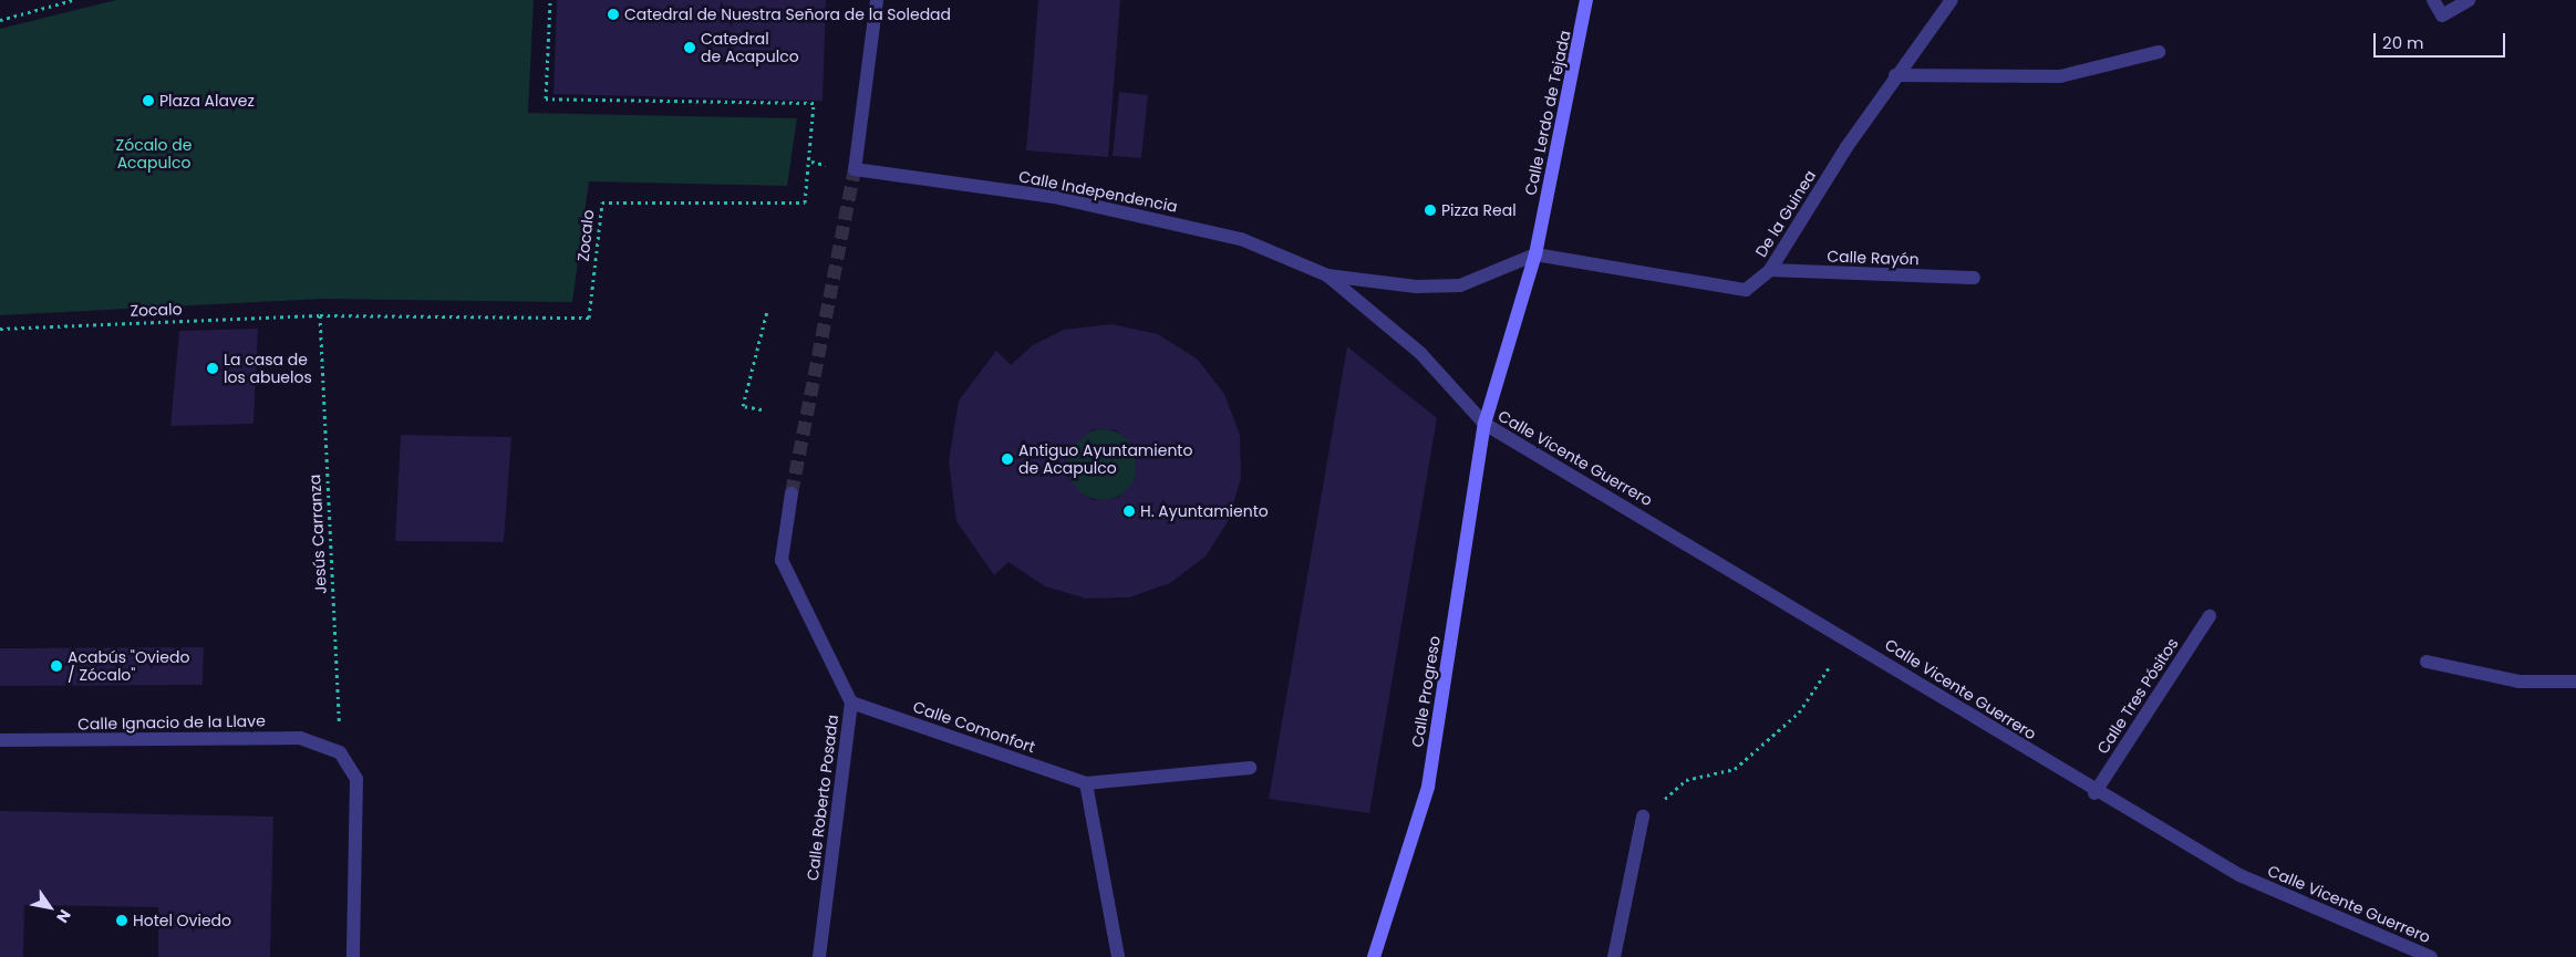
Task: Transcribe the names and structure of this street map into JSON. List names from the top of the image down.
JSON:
{
  "streets": {
    "street": [
      "Calle Lerdo de Tejada",
      "Calle Independencia",
      "De la Guinea",
      "Calle Rayón",
      "Calle Vicente Guerrero",
      "Calle Progreso",
      "Calle Tres Pósitos",
      "Calle Ignacio de la Llave",
      "Calle Comonfort",
      "Calle Roberto Posada"
    ],
    "path": ["Zocalo", "Jesús Carranza"]
  },
  "crossings": [
    ["Calle Lerdo de Tejada", "Calle Independencia"],
    ["Calle Lerdo de Tejada", "De la Guinea"],
    ["Calle Lerdo de Tejada", "Calle Vicente Guerrero"],
    ["Calle Lerdo de Tejada", "Calle Progreso"],
    ["Calle Independencia", "De la Guinea"],
    ["Calle Independencia", "Calle Vicente Guerrero"],
    ["Calle Independencia", "Calle Progreso"],
    ["De la Guinea", "Calle Rayón"],
    ["Zocalo", "Jesús Carranza"],
    ["Calle Vicente Guerrero", "Calle Progreso"],
    ["Calle Vicente Guerrero", "Calle Tres Pósitos"],
    ["Jesús Carranza", "Calle Ignacio de la Llave"],
    ["Calle Comonfort", "Calle Roberto Posada"]
  ],
  "parks": ["Zócalo de Acapulco"],
  "places": [
    "Catedral de Nuestra Señora de la Soledad",
    "Catedral de Acapulco",
    "Plaza Alavez",
    "Pizza Real",
    "La casa de los abuelos",
    "Antiguo Ayuntamiento de Acapulco",
    "H. Ayuntamiento",
    "Acabús \"Oviedo / Zócalo\"",
    "Hotel Oviedo"
  ],
  "scale_bar": "20 m",
  "north": "bottom right"
}
